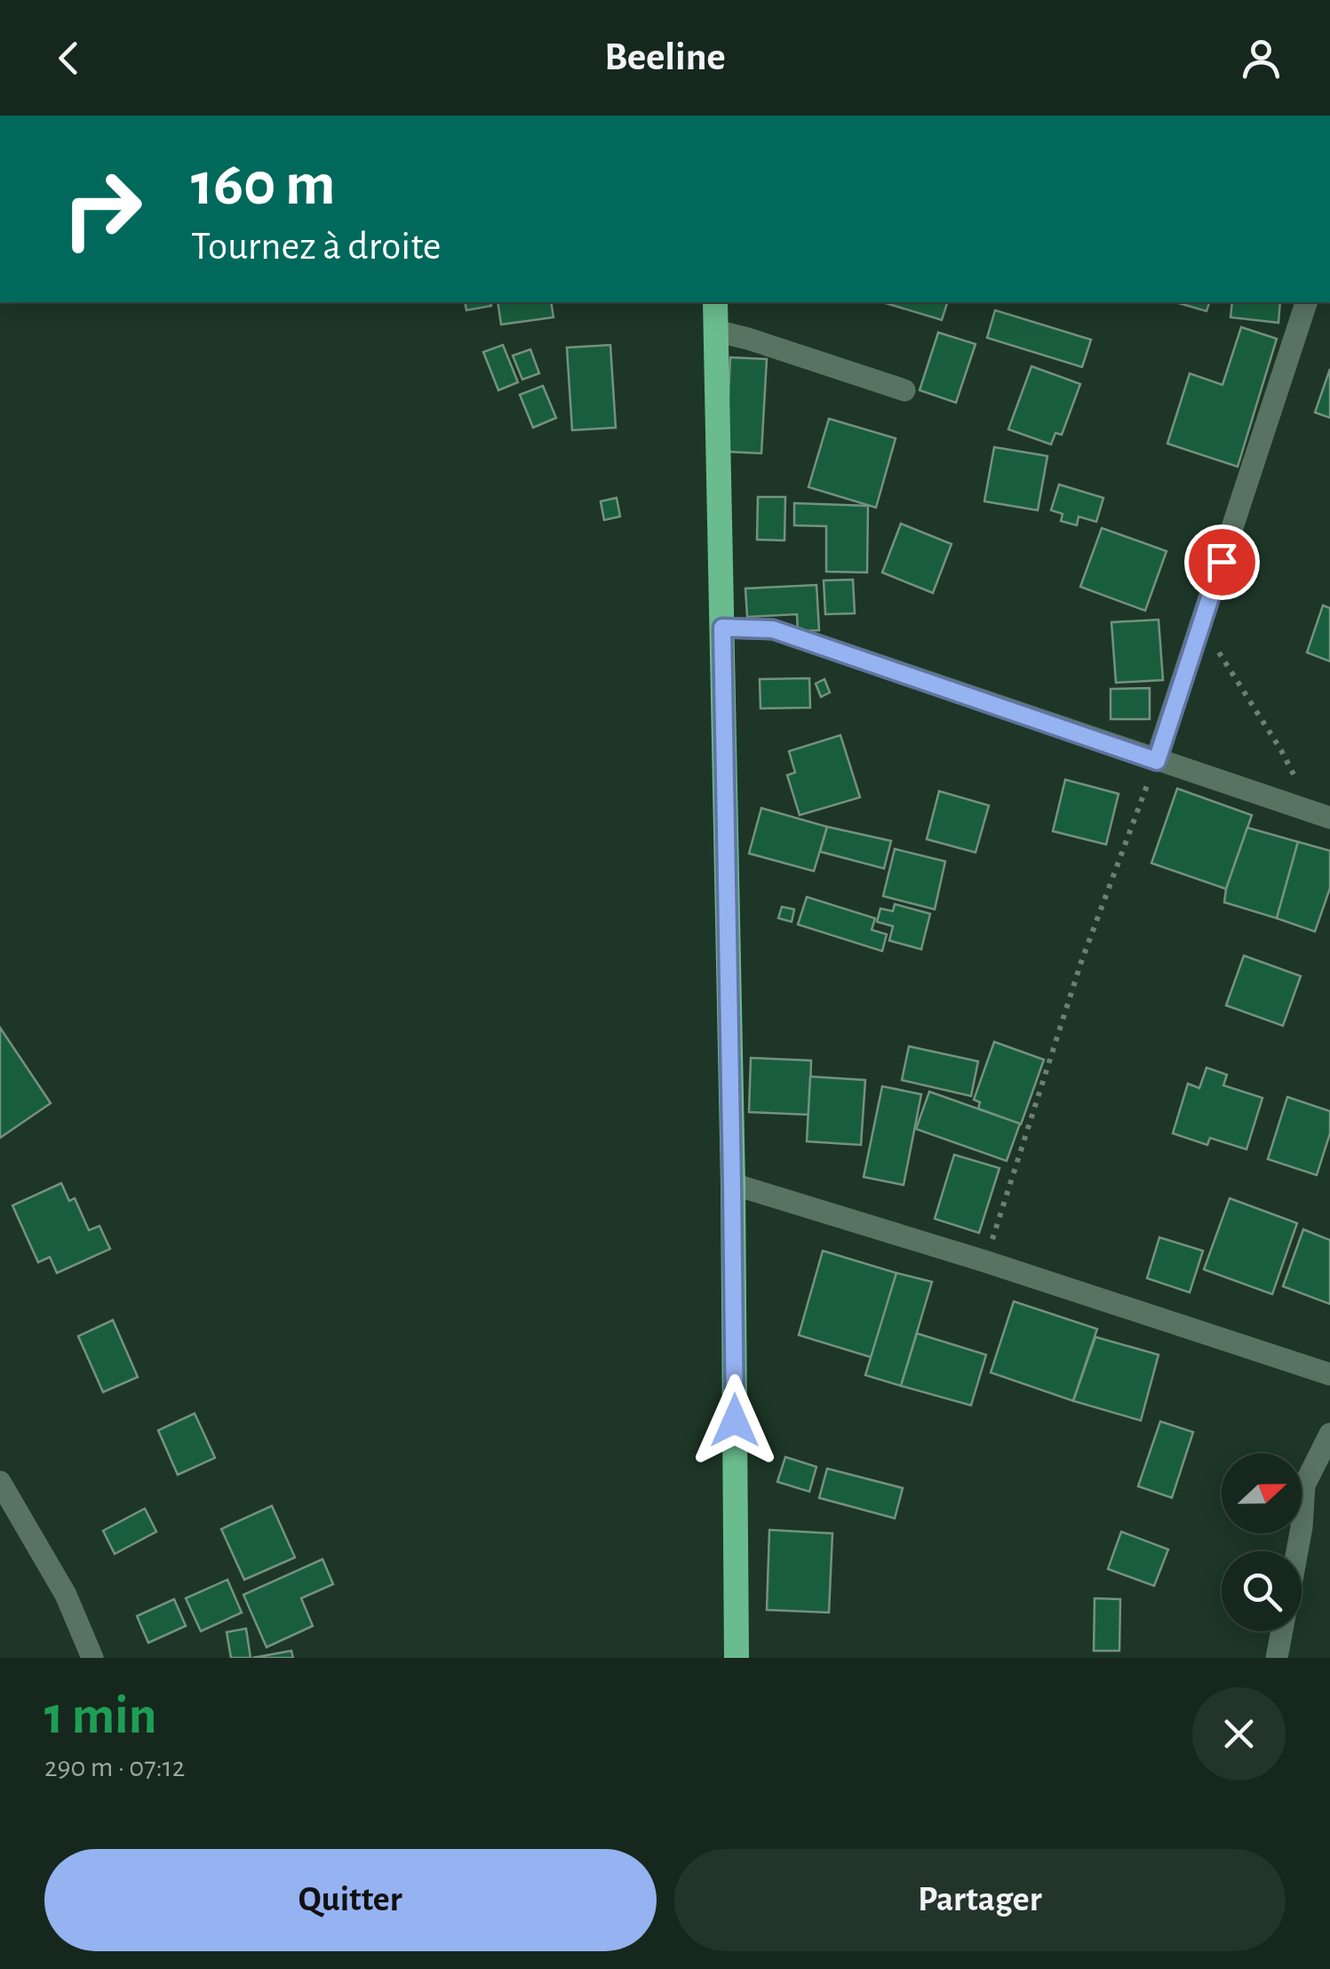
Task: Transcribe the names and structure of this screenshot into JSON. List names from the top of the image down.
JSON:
{
  "north": "right",
  "page": {
    "header": "Beeline",
    "turn": ["160 m", "Tournez à droite"],
    "heading": ["1 min", "290 m · 07:12"],
    "buttons": ["Quitter", "Partager"]
  }
}
